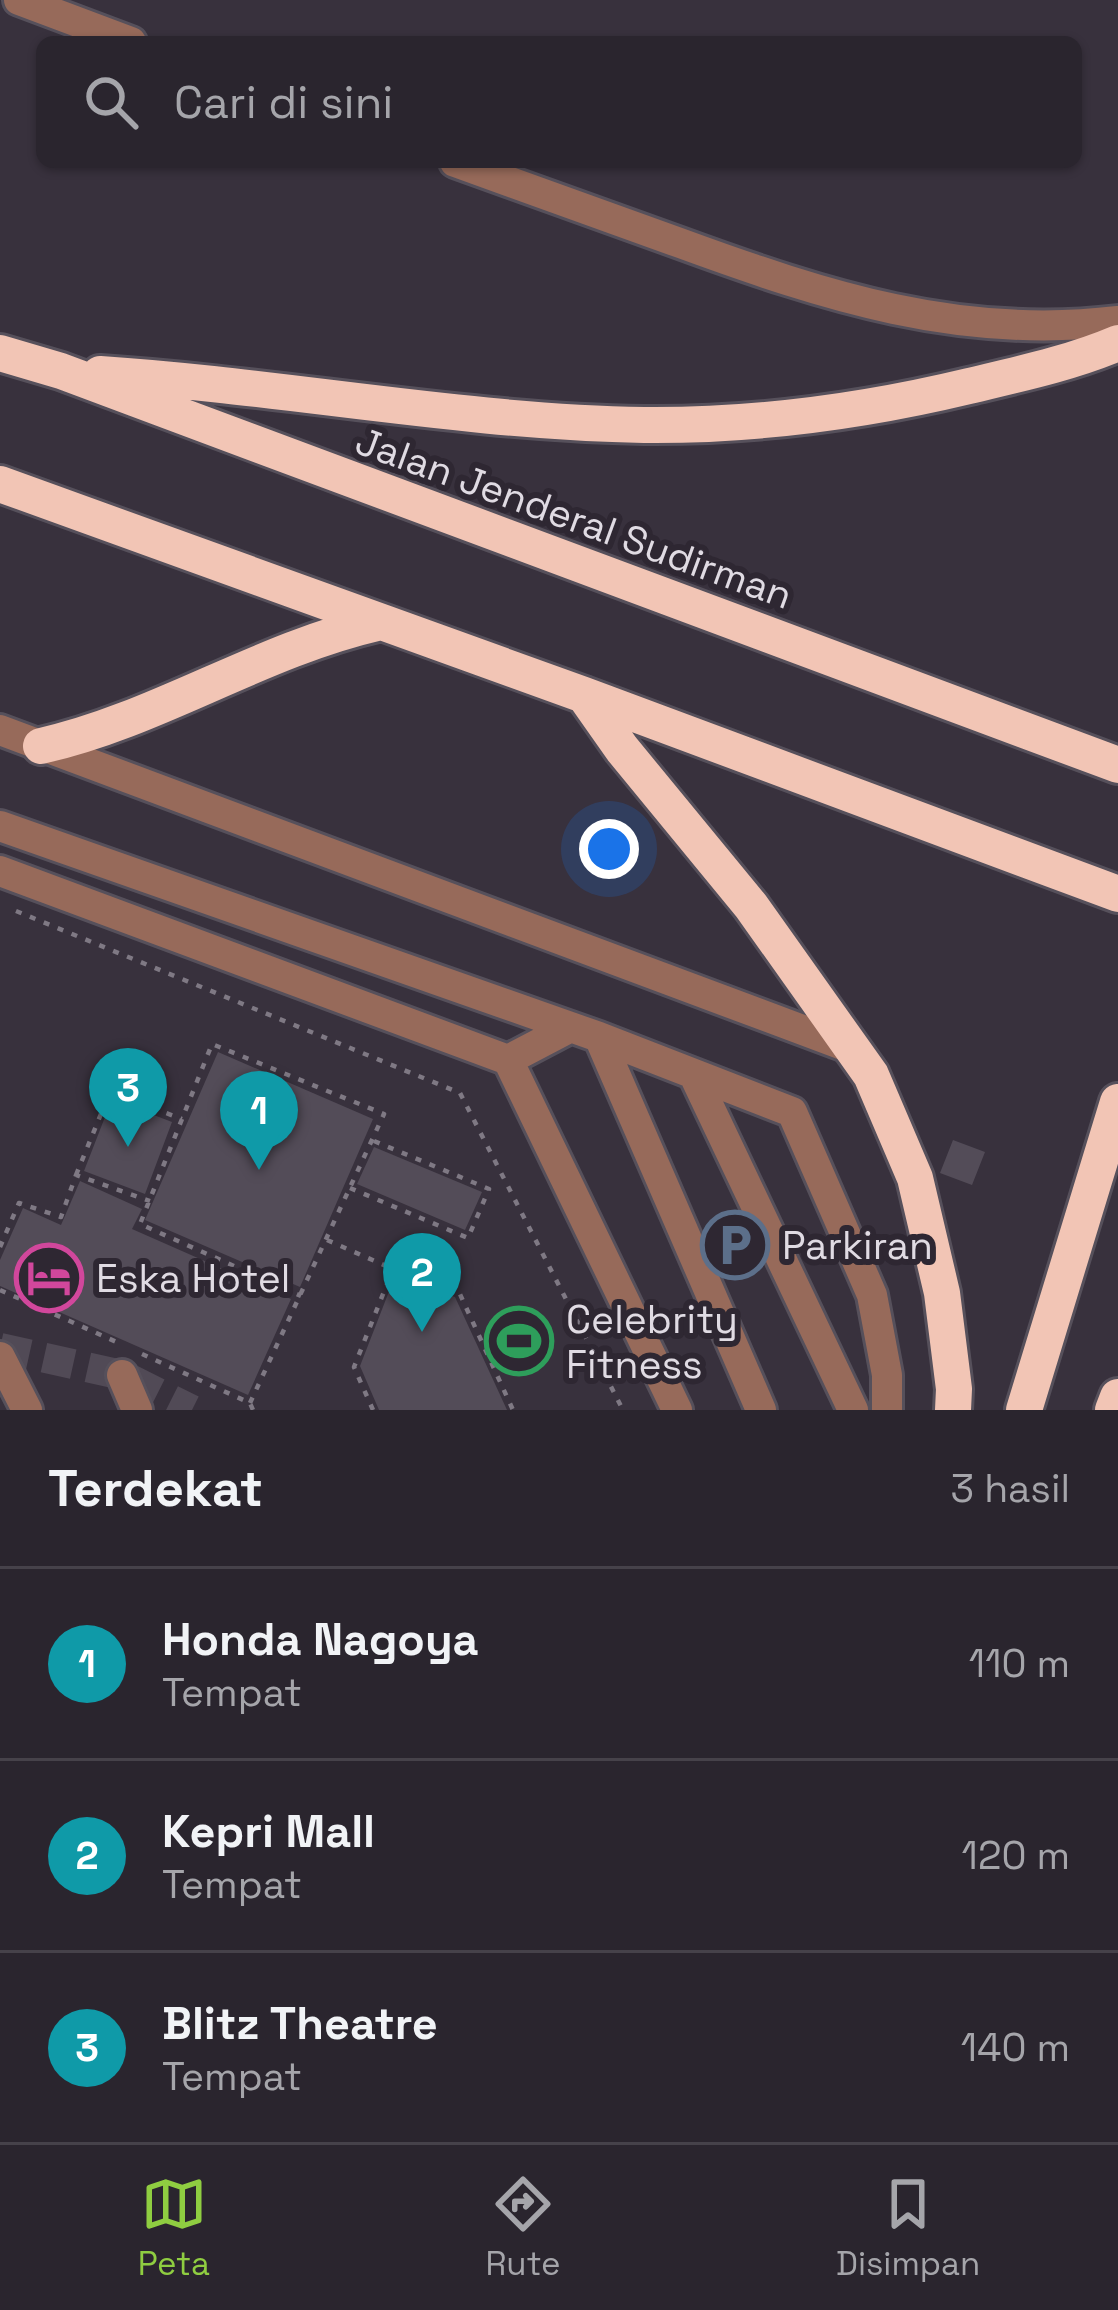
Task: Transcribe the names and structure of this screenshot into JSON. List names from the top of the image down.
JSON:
{
  "streets": {
    "highway": ["Jalan Jenderal Sudirman"]
  },
  "places": {
    "parking": ["Parkiran"],
    "hotel": ["Eska Hotel"],
    "sports": ["Celebrity Fitness"]
  },
  "page": {
    "search": "Cari di sini",
    "pins": ["3", "1", "2"],
    "heading": ["Terdekat", "3 hasil"],
    "list": [
      {
        "mark": "1",
        "name": "Honda Nagoya",
        "note": "Tempat",
        "value": "110 m"
      },
      {
        "mark": "2",
        "name": "Kepri Mall",
        "note": "Tempat",
        "value": "120 m"
      },
      {
        "mark": "3",
        "name": "Blitz Theatre",
        "note": "Tempat",
        "value": "140 m"
      }
    ],
    "nav": ["Peta", "Rute", "Disimpan"]
  }
}
